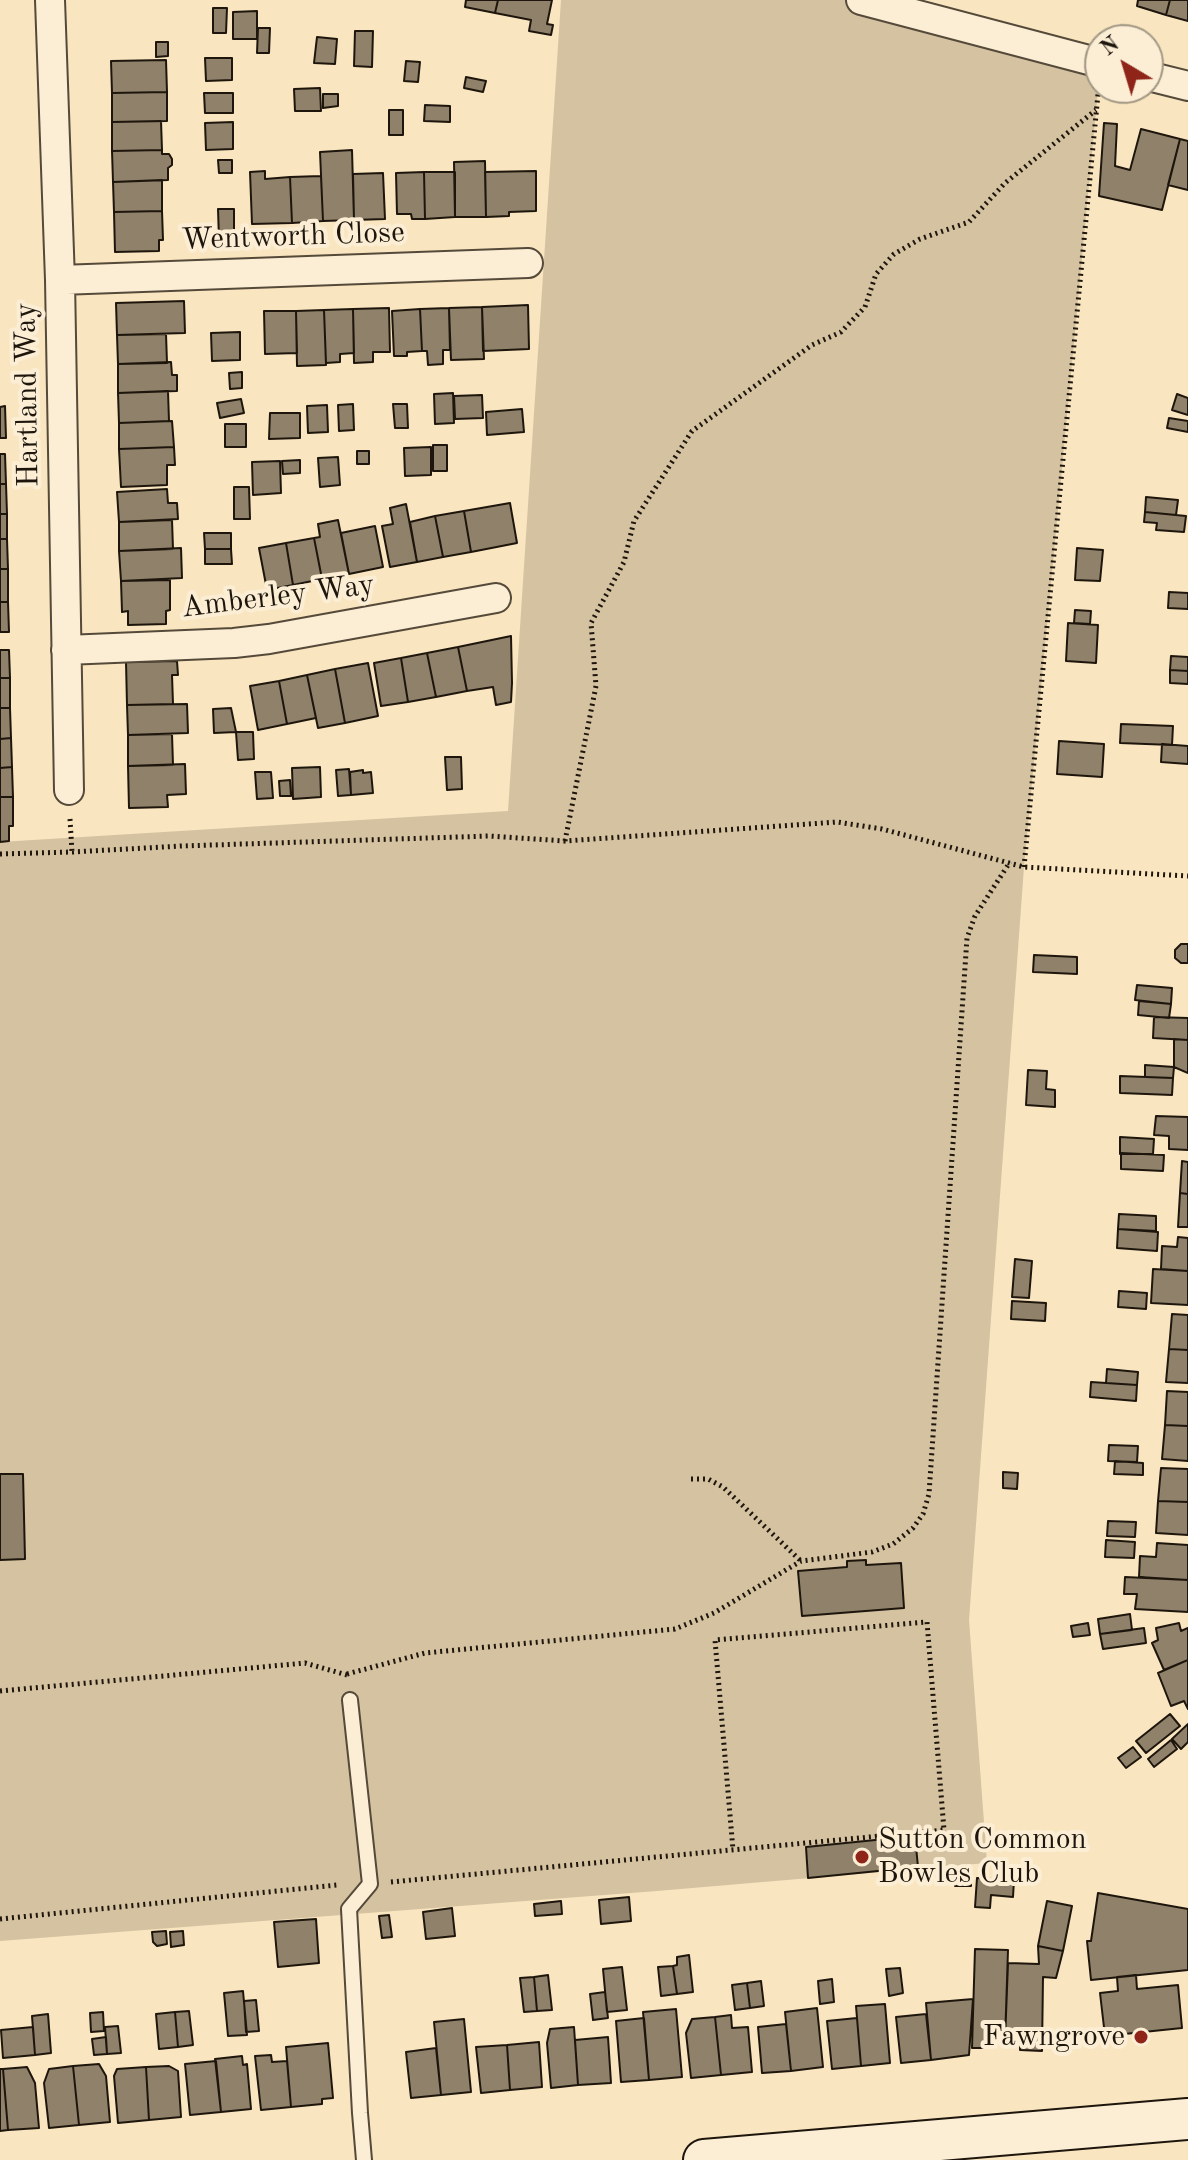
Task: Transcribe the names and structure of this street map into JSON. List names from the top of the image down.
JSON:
{
  "streets": {
    "street": ["Wentworth Close", "Hartland Way", "Amberley Way"]
  },
  "crossings": [
    ["Wentworth Close", "Hartland Way"],
    ["Hartland Way", "Amberley Way"]
  ],
  "places": ["Sutton Common Bowles Club", "Fawngrove"],
  "north": "top left"
}
